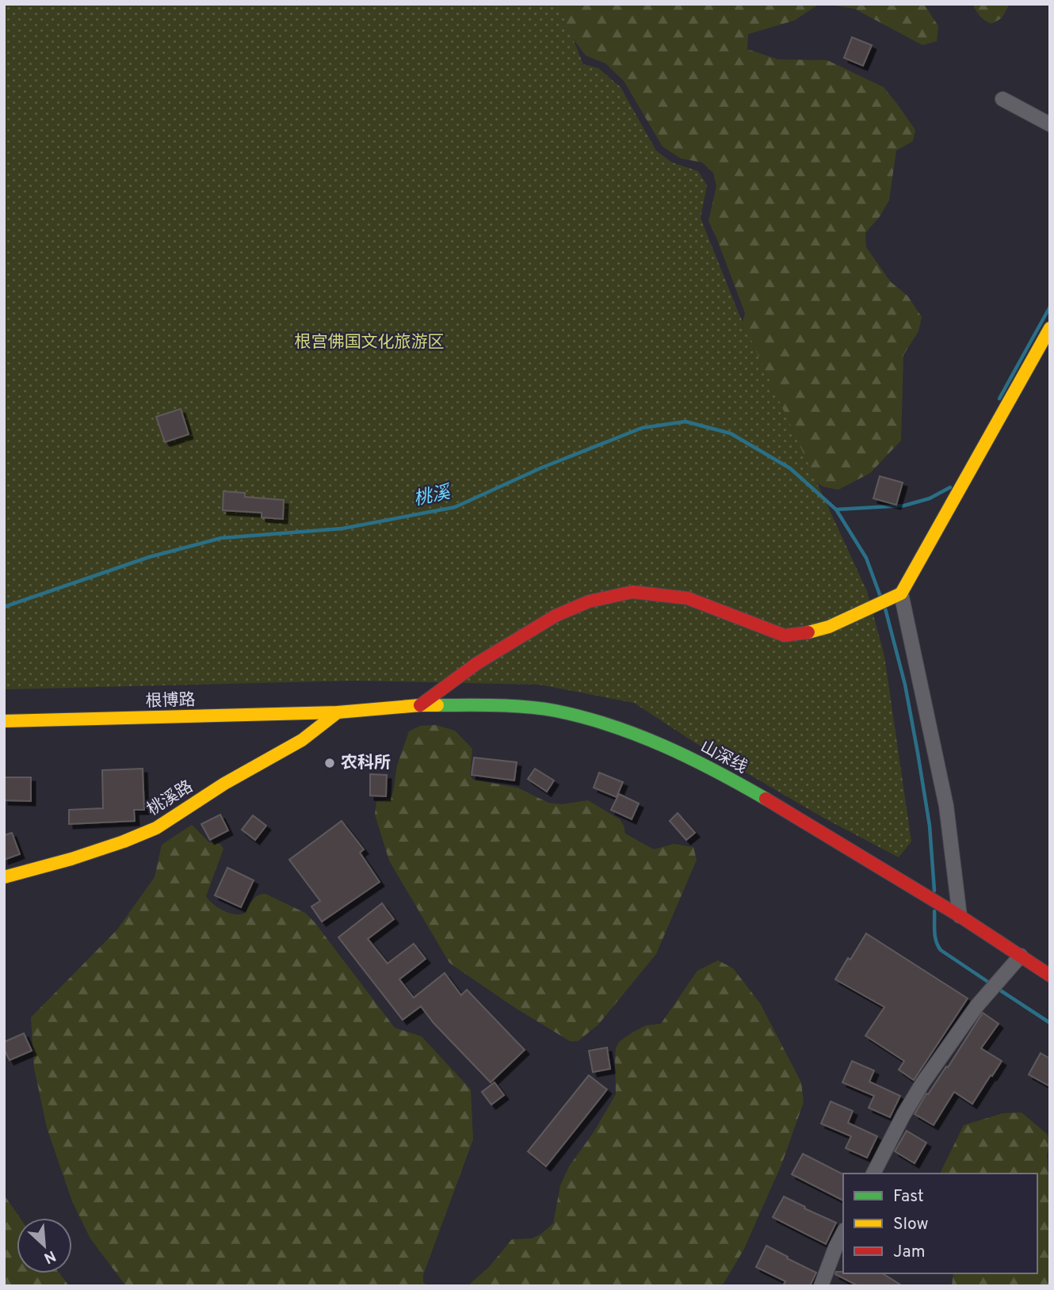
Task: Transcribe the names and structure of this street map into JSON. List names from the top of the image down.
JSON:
{
  "streets": {
    "main road": ["根博路", "山深线", "桃溪路"]
  },
  "crossings": [
    ["根博路", "山深线"],
    ["根博路", "桃溪路"],
    ["山深线", "桃溪路"]
  ],
  "water": ["桃溪"],
  "parks": ["根宫佛国文化旅游区"],
  "places": ["农科所"],
  "legend": ["Fast", "Slow", "Jam"],
  "north": "bottom right"
}
